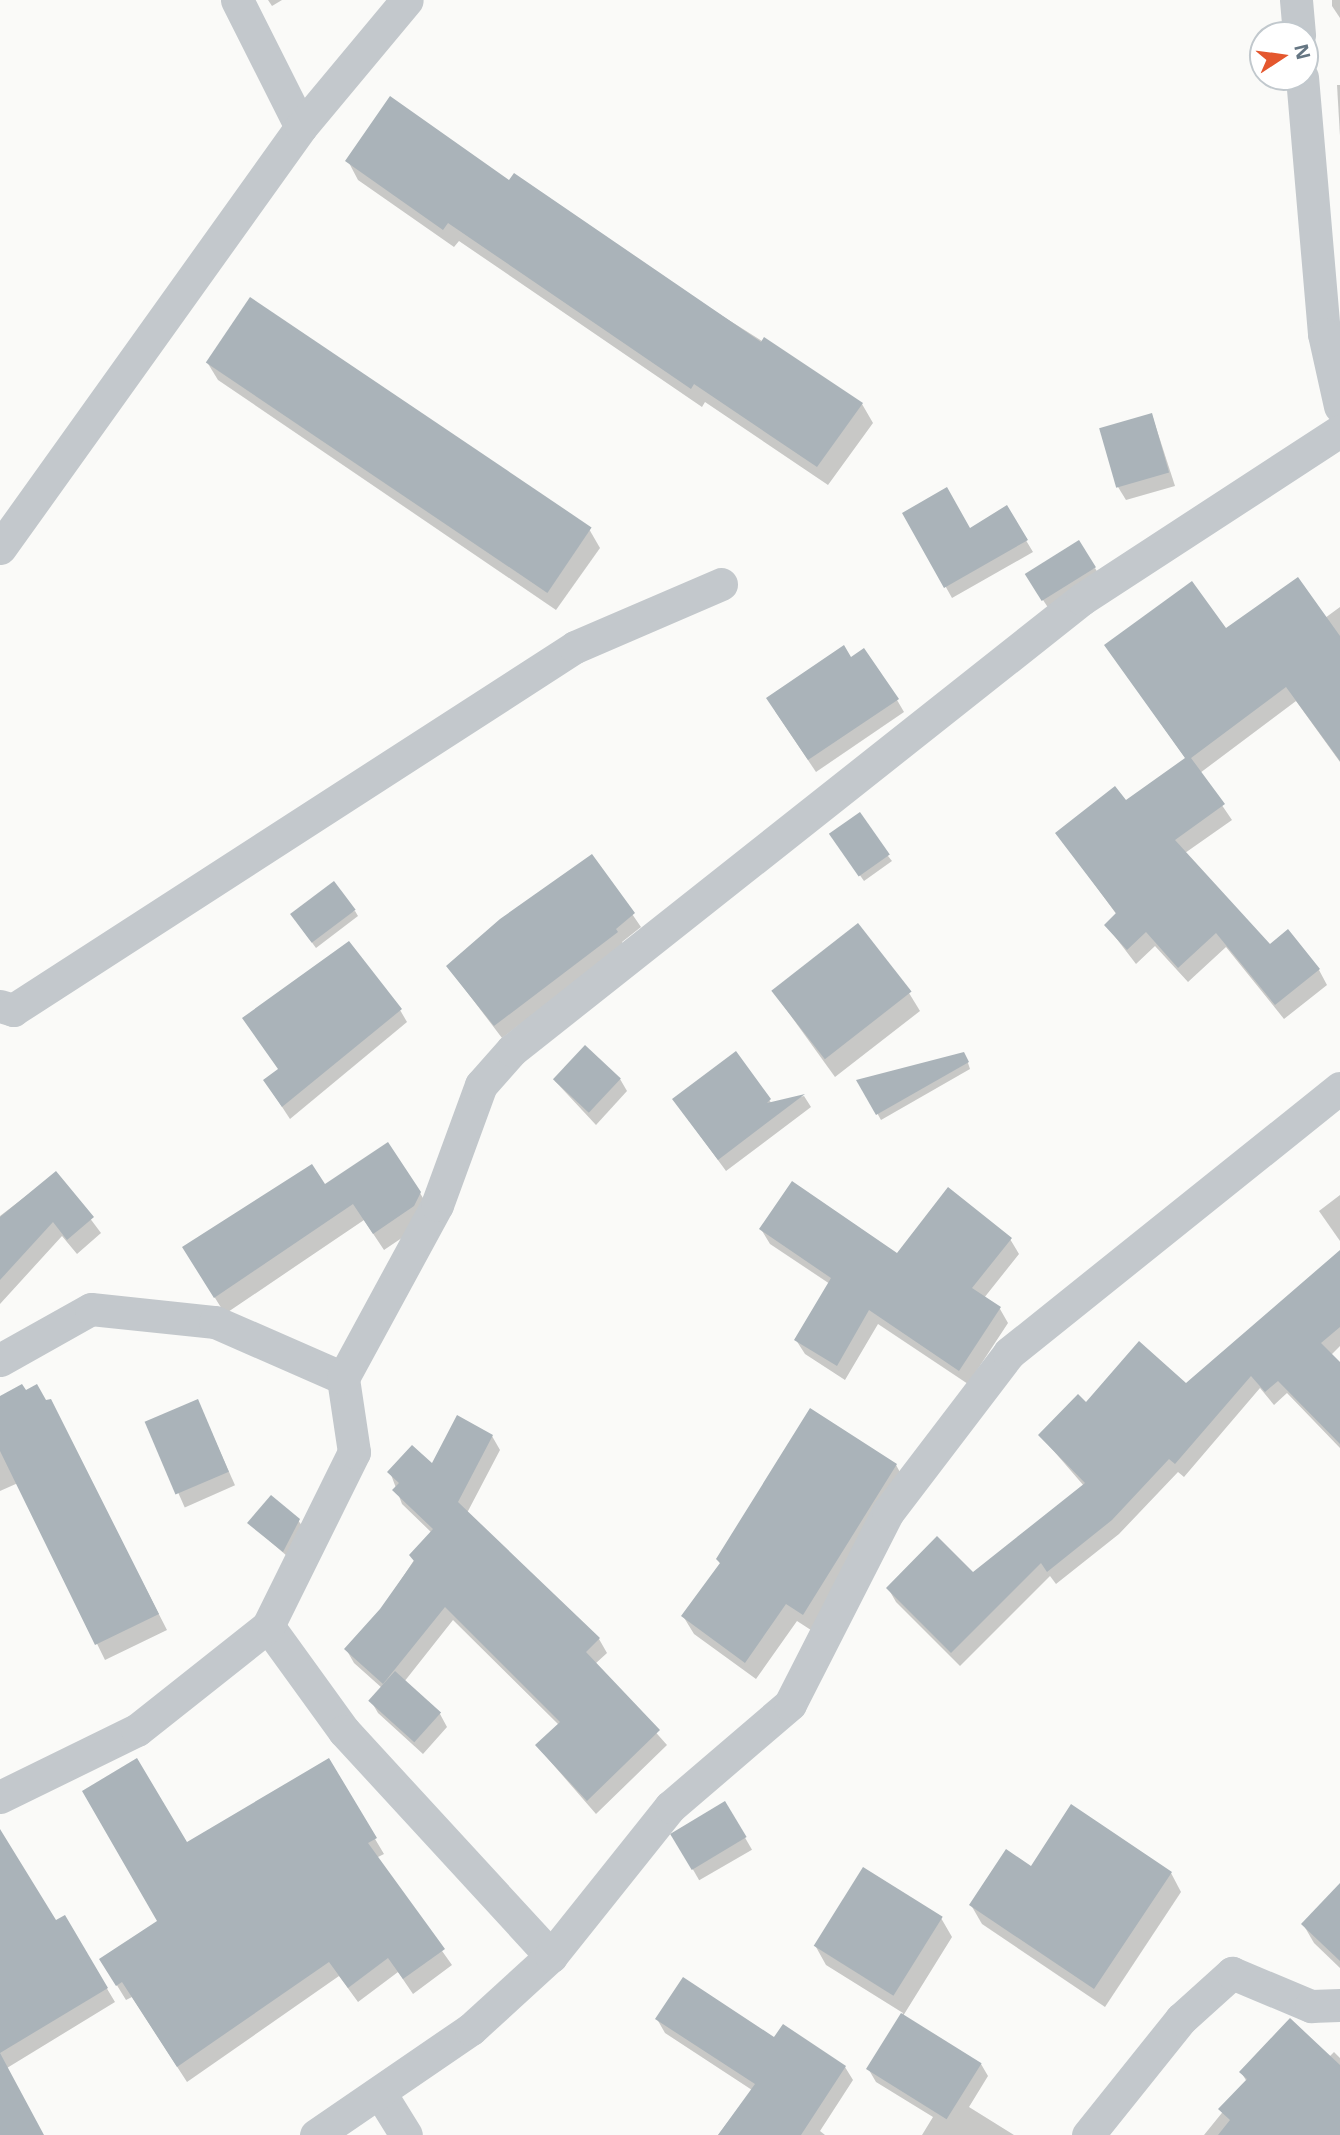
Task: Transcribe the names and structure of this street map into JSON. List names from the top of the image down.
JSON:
{
  "north": "right"
}
